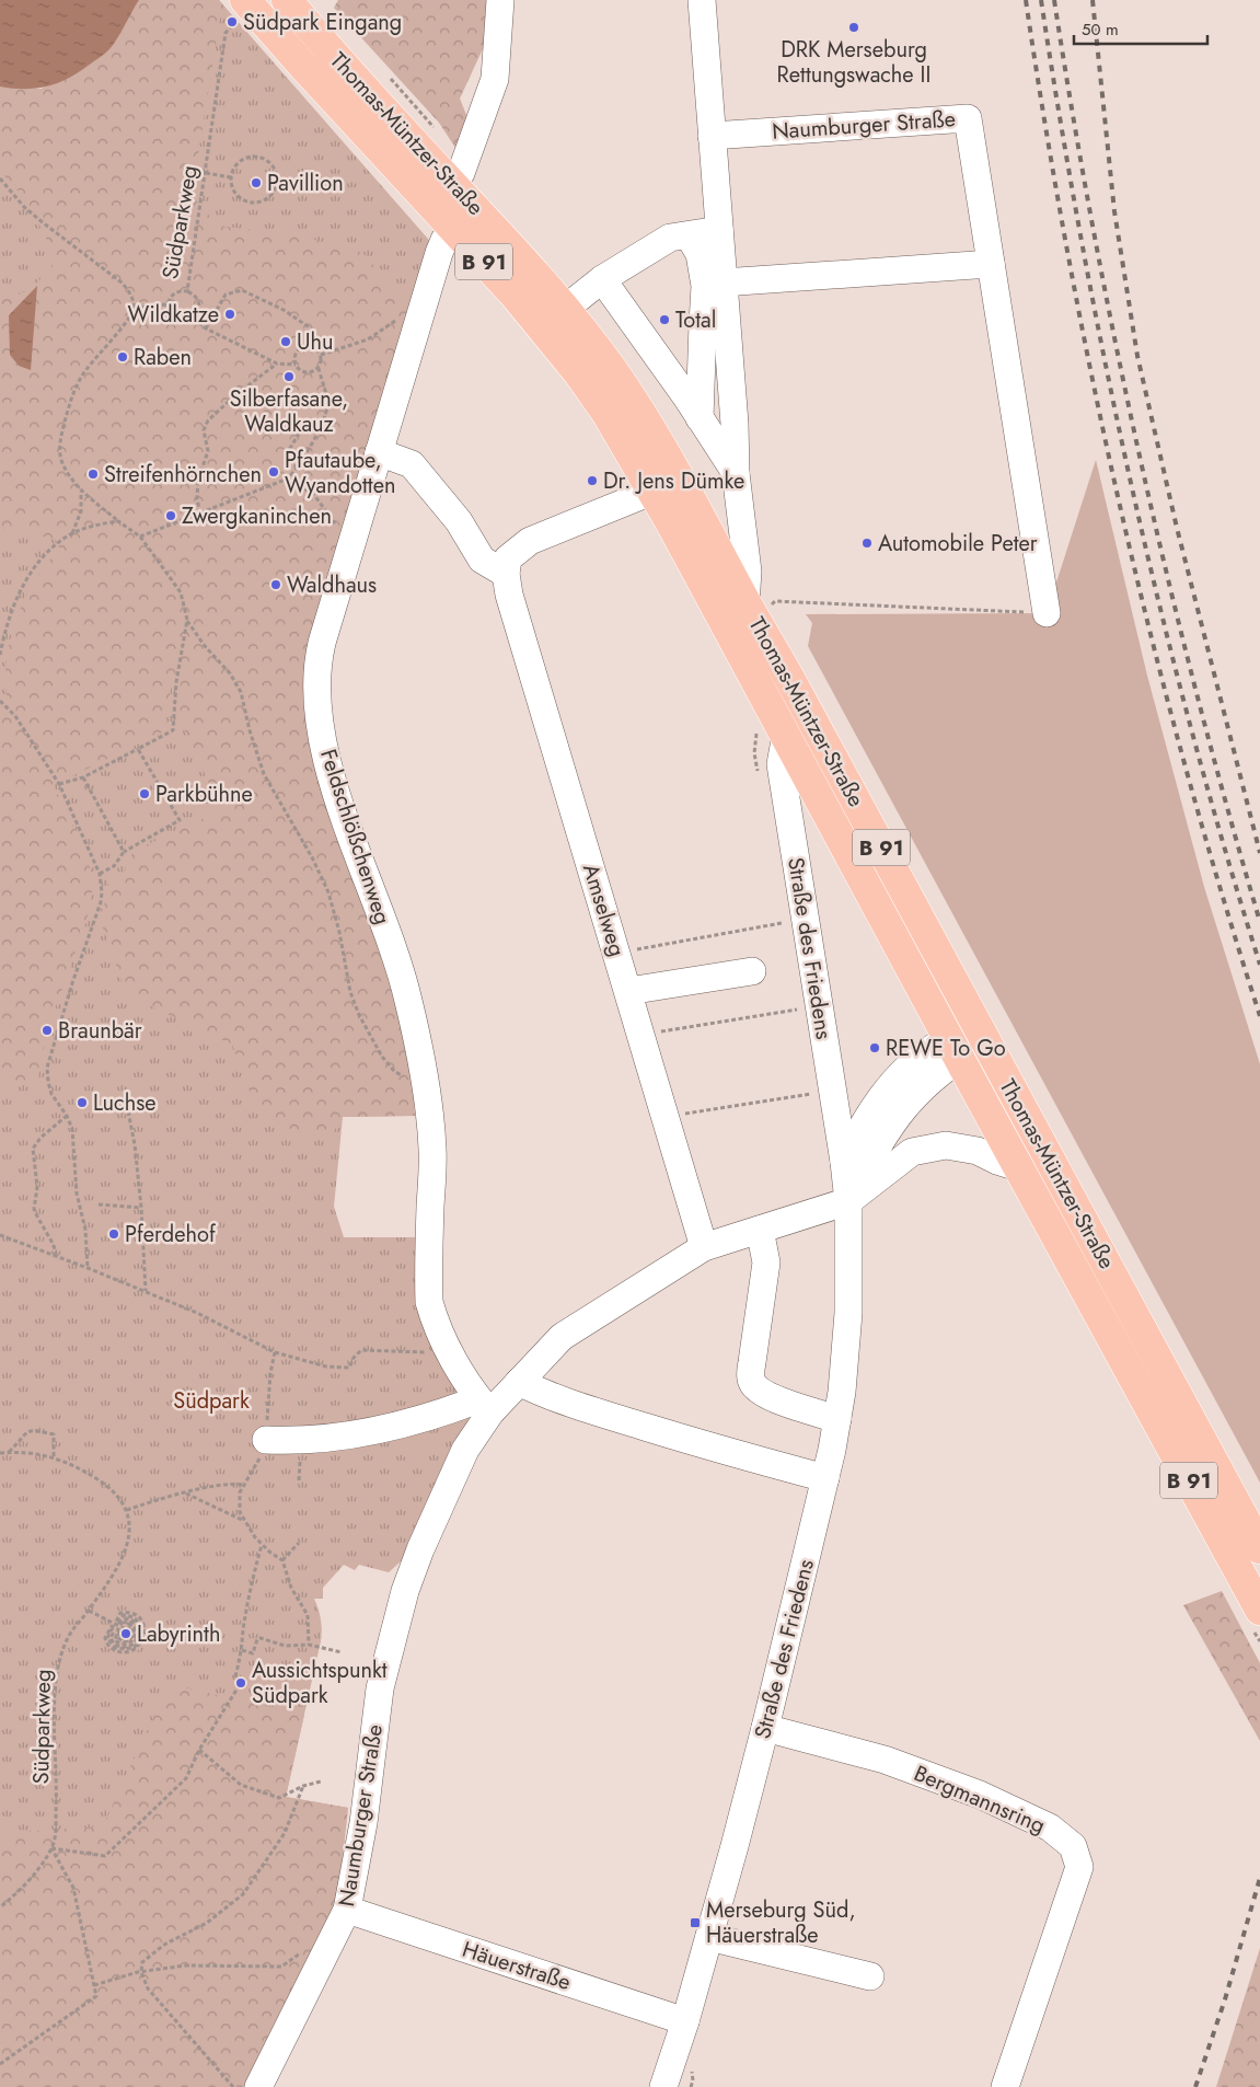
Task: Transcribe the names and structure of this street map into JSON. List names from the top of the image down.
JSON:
{
  "streets": {
    "main road": ["Thomas-Müntzer-Straße", "B 91"],
    "street": [
      "Naumburger Straße",
      "Feldschlößchenweg",
      "Amselweg",
      "Straße des Friedens",
      "Bergmannsring",
      "Häuerstraße"
    ],
    "path": ["Südparkweg"]
  },
  "crossings": [
    ["Naumburger Straße", "Feldschlößchenweg"],
    ["Naumburger Straße", "Amselweg"],
    ["Naumburger Straße", "Straße des Friedens"],
    ["Naumburger Straße", "Häuerstraße"],
    ["Thomas-Müntzer-Straße", "Südparkweg"],
    ["Thomas-Müntzer-Straße", "Feldschlößchenweg"],
    ["Thomas-Müntzer-Straße", "Straße des Friedens"],
    ["Straße des Friedens", "Bergmannsring"],
    ["Straße des Friedens", "Häuerstraße"]
  ],
  "parks": ["Südpark"],
  "places": {
    "other": [
      "Südpark Eingang",
      "DRK Merseburg Rettungswache II",
      "Pavillion",
      "Wildkatze",
      "Total",
      "Uhu",
      "Raben",
      "Silberfasane, Waldkauz",
      "Pfautaube, Wyandotten",
      "Streifenhörnchen",
      "Dr. Jens Dümke",
      "Zwergkaninchen",
      "Automobile Peter",
      "Waldhaus",
      "Parkbühne",
      "Braunbär",
      "REWE To Go",
      "Luchse",
      "Pferdehof",
      "Labyrinth",
      "Aussichtspunkt Südpark"
    ],
    "transit": ["Merseburg Süd, Häuerstraße"]
  },
  "scale_bar": "50 m"
}
